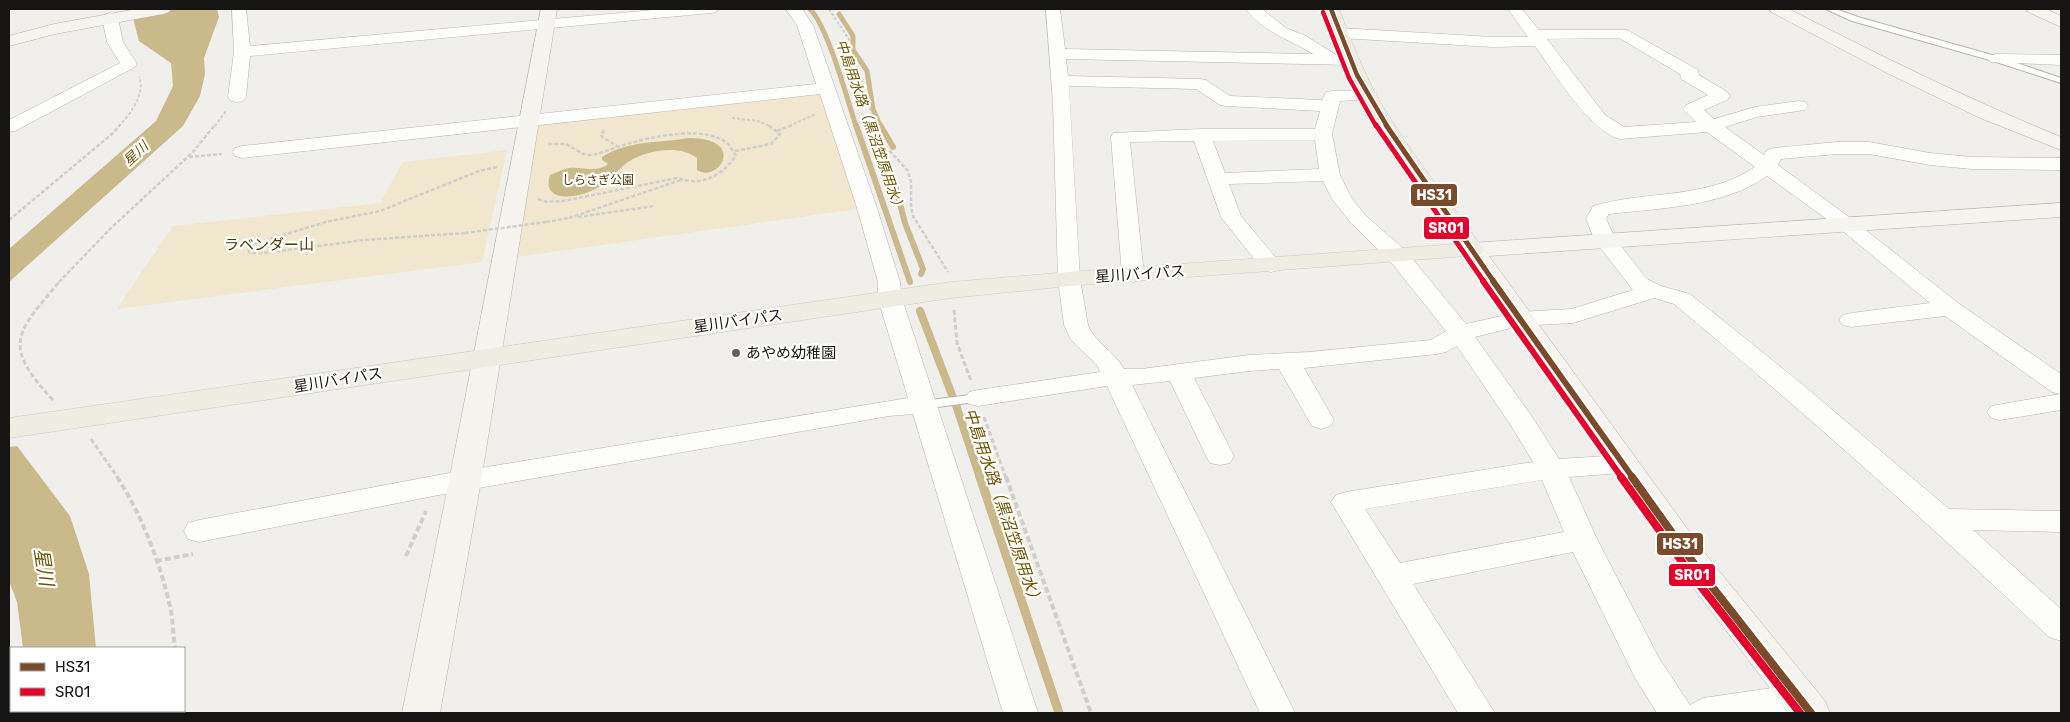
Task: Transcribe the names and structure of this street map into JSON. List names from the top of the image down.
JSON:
{
  "streets": {
    "main road": ["星川バイパス"]
  },
  "water": ["中島用水路（黒沼笠原用水）", "星川"],
  "parks": ["しらさぎ公園", "ラベンダー山"],
  "places": ["あやめ幼稚園"],
  "lines": ["transit line HS31", "transit line SR01"],
  "legend": ["HS31", "SR01"]
}
